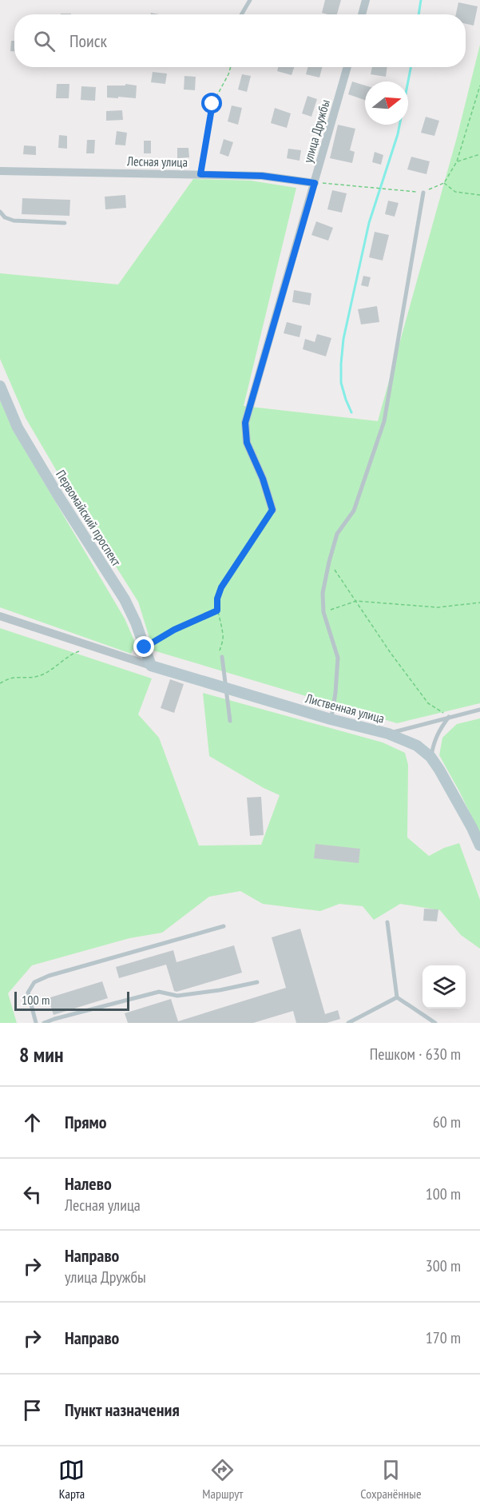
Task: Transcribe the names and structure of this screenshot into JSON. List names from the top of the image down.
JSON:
{
  "streets": {
    "street": [
      "улица Дружбы",
      "Лесная улица",
      "Первомайский проспект",
      "Лиственная улица"
    ]
  },
  "crossings": [
    ["улица Дружбы", "Лесная улица"],
    ["Первомайский проспект", "Лиственная улица"]
  ],
  "scale_bar": "100 m",
  "north": "right",
  "page": {
    "search": "Поиск",
    "scale": "100 m",
    "heading": ["8 мин", "Пешком · 630 m"],
    "list": [
      ["Прямо", "60 m"],
      ["Налево", "Лесная улица", "100 m"],
      ["Направо", "улица Дружбы", "300 m"],
      ["Направо", "170 m"],
      "Пункт назначения"
    ],
    "nav": ["Карта", "Маршрут", "Сохранённые"]
  }
}
